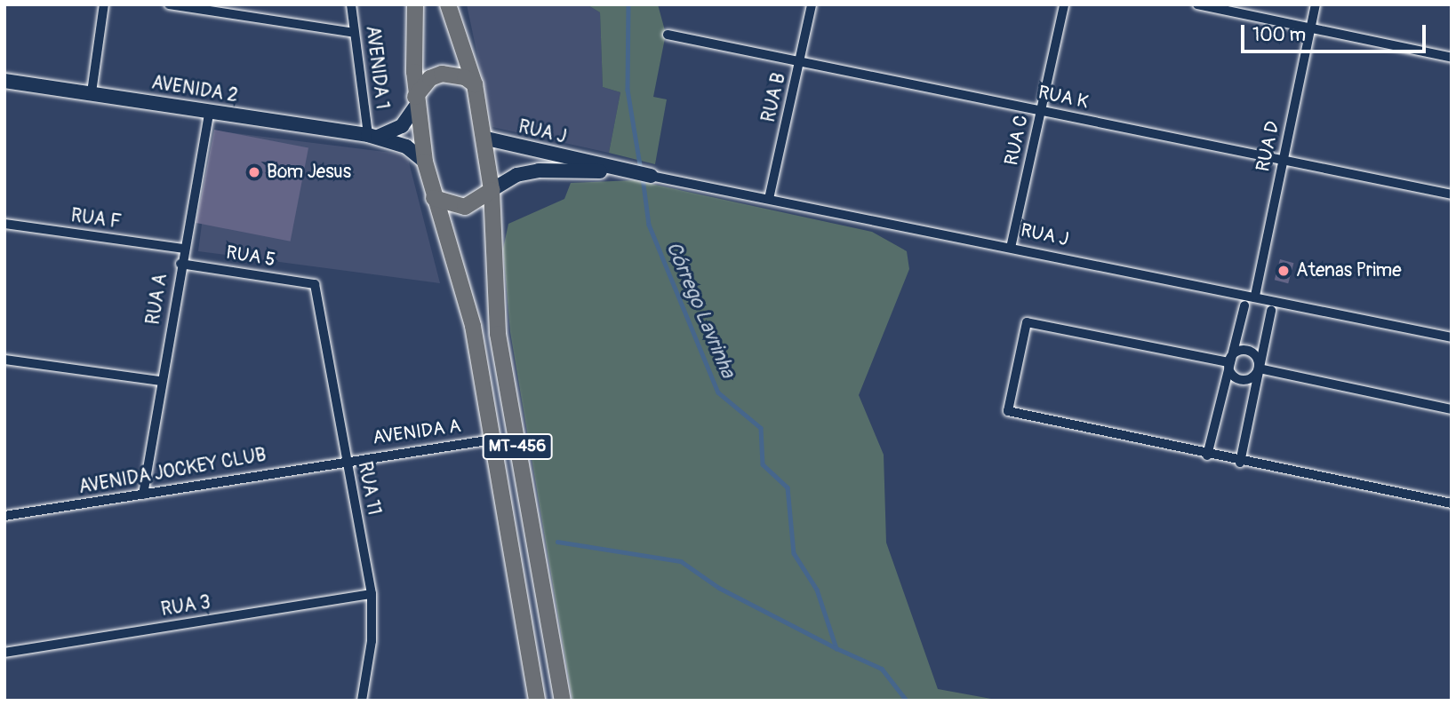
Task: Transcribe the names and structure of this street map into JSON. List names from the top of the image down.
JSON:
{
  "streets": {
    "main road": ["MT-456"],
    "street": [
      "AVENIDA 1",
      "AVENIDA 2",
      "RUA B",
      "RUA K",
      "RUA J",
      "RUA C",
      "RUA D",
      "RUA F",
      "RUA 5",
      "RUA A",
      "AVENIDA A",
      "AVENIDA JOCKEY CLUB",
      "RUA 11",
      "RUA 3"
    ]
  },
  "crossings": [
    ["AVENIDA 1", "AVENIDA 2"],
    ["AVENIDA 2", "RUA A"],
    ["AVENIDA 2", "MT-456"],
    ["RUA B", "RUA K"],
    ["RUA B", "RUA J"],
    ["RUA K", "RUA C"],
    ["RUA K", "RUA D"],
    ["RUA J", "RUA C"],
    ["RUA J", "RUA D"],
    ["RUA J", "MT-456"],
    ["RUA F", "RUA A"],
    ["RUA 5", "RUA A"],
    ["RUA 5", "RUA 11"],
    ["RUA A", "AVENIDA JOCKEY CLUB"],
    ["AVENIDA A", "MT-456"],
    ["AVENIDA A", "AVENIDA JOCKEY CLUB"],
    ["AVENIDA A", "RUA 11"],
    ["AVENIDA JOCKEY CLUB", "RUA 11"],
    ["RUA 11", "RUA 3"]
  ],
  "water": ["Córrego Lavrinha"],
  "places": ["Bom Jesus", "Atenas Prime"],
  "scale_bar": "100 m"
}
